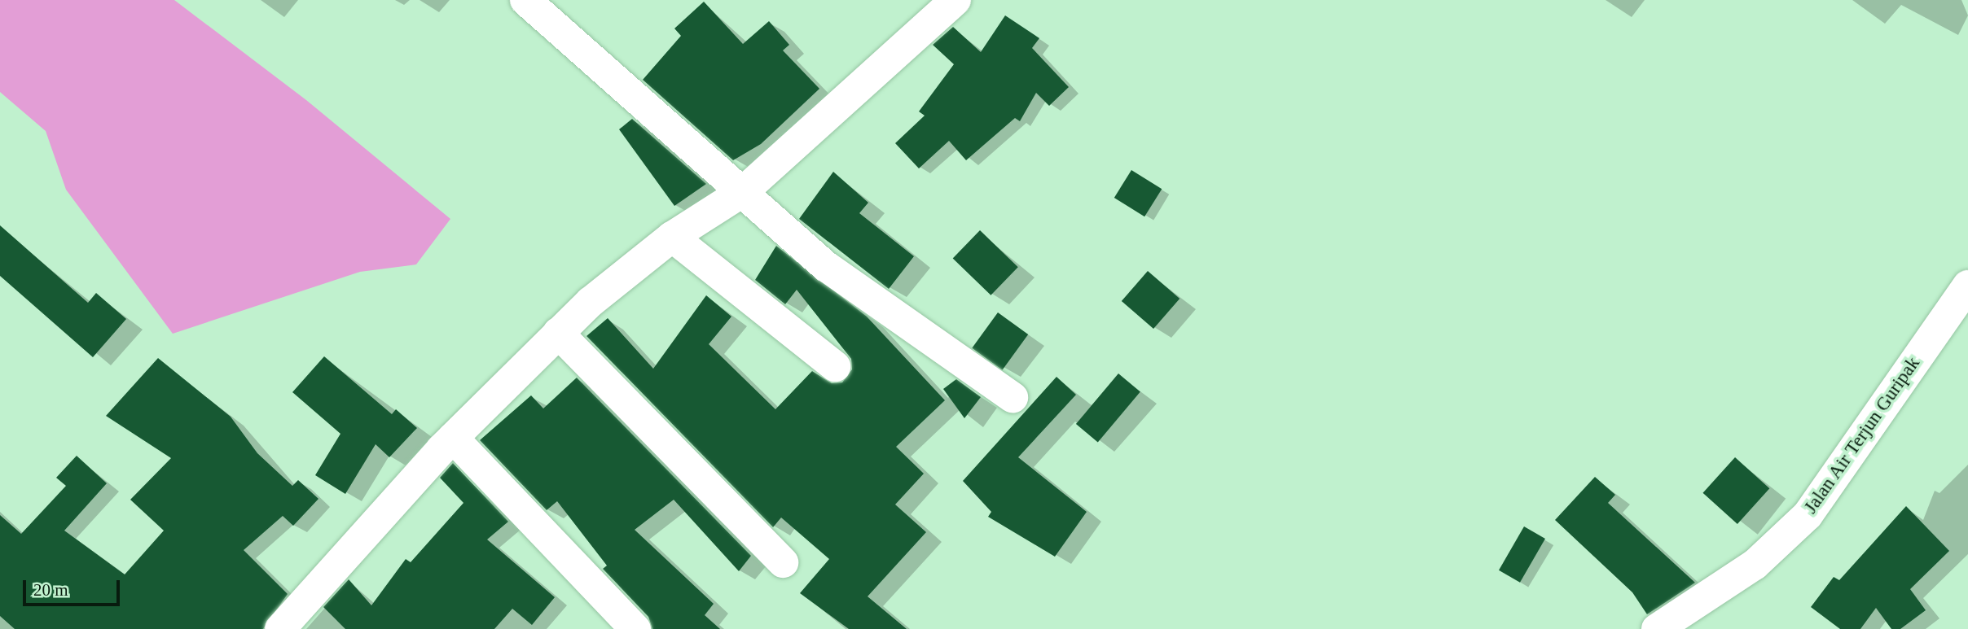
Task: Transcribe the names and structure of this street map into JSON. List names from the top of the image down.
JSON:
{
  "streets": {
    "street": ["Jalan Air Terjun Guripak"]
  },
  "scale_bar": "20 m"
}
